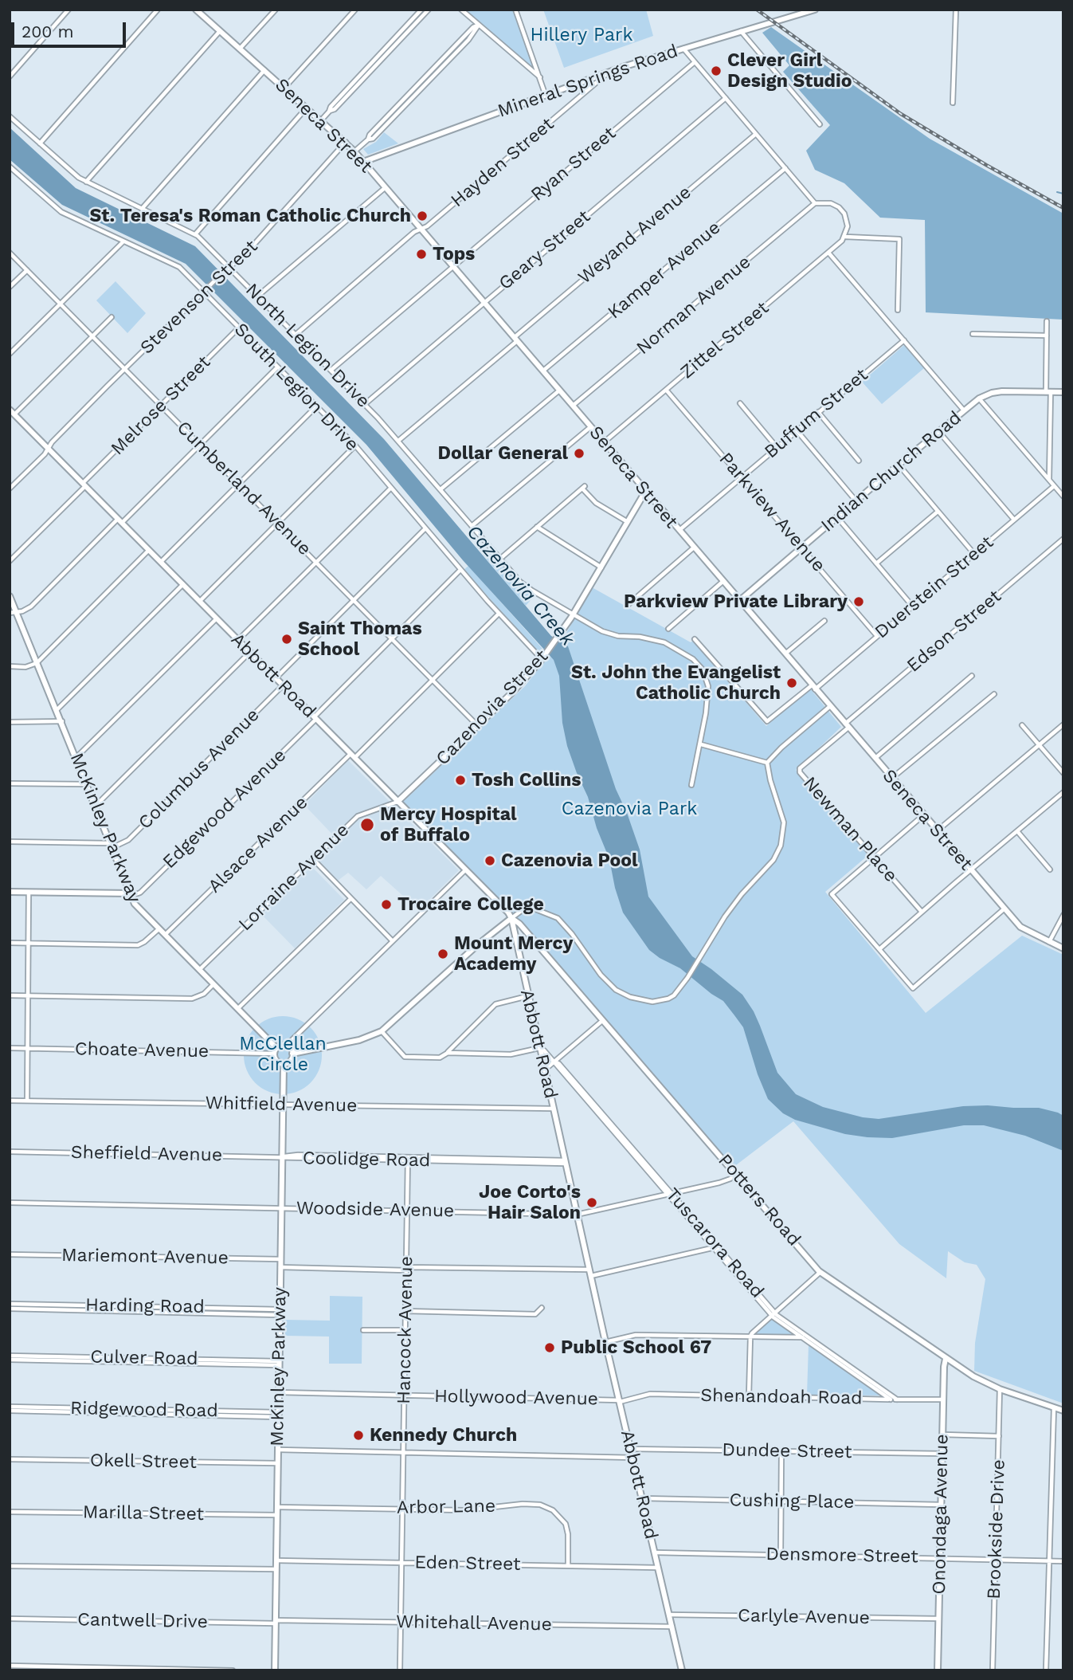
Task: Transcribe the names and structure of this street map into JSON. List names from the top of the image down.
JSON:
{
  "streets": {
    "street": [
      "Mineral Springs Road",
      "Seneca Street",
      "Hayden Street",
      "Ryan Street",
      "Weyand Avenue",
      "Geary Street",
      "Kamper Avenue",
      "Stevenson Street",
      "Norman Avenue",
      "Zittel Street",
      "North Legion Drive",
      "South Legion Drive",
      "Melrose Street",
      "Buffum Street",
      "Indian Church Road",
      "Cumberland Avenue",
      "Parkview Avenue",
      "Duerstein Street",
      "Edson Street",
      "Abbott Road",
      "Cazenovia Street",
      "Columbus Avenue",
      "Edgewood Avenue",
      "McKinley Parkway",
      "Newman Place",
      "Alsace Avenue",
      "Lorraine Avenue",
      "Choate Avenue",
      "Whitfield Avenue",
      "Sheffield Avenue",
      "Coolidge Road",
      "Potters Road",
      "Woodside Avenue",
      "Tuscarora Road",
      "Mariemont Avenue",
      "Harding Road",
      "Hancock Avenue",
      "Culver Road",
      "Shenandoah Road",
      "Hollywood Avenue",
      "Ridgewood Road",
      "Dundee Street",
      "Okell Street",
      "Cushing Place",
      "Arbor Lane",
      "Marilla Street",
      "Onondaga Avenue",
      "Brookside Drive",
      "Densmore Street",
      "Eden Street",
      "Carlyle Avenue",
      "Cantwell Drive",
      "Whitehall Avenue"
    ]
  },
  "crossings": [
    ["Mineral Springs Road", "Seneca Street"],
    ["Mineral Springs Road", "Hayden Street"],
    ["Seneca Street", "Hayden Street"],
    ["Seneca Street", "Ryan Street"],
    ["Seneca Street", "Weyand Avenue"],
    ["Seneca Street", "Geary Street"],
    ["Seneca Street", "Kamper Avenue"],
    ["Seneca Street", "Stevenson Street"],
    ["Seneca Street", "Norman Avenue"],
    ["Seneca Street", "Zittel Street"],
    ["Seneca Street", "Buffum Street"],
    ["Seneca Street", "Indian Church Road"],
    ["Seneca Street", "Duerstein Street"],
    ["Seneca Street", "Edson Street"],
    ["Seneca Street", "Cazenovia Street"],
    ["Seneca Street", "Newman Place"],
    ["Hayden Street", "North Legion Drive"],
    ["Ryan Street", "North Legion Drive"],
    ["Weyand Avenue", "North Legion Drive"],
    ["Geary Street", "North Legion Drive"],
    ["Stevenson Street", "North Legion Drive"],
    ["Stevenson Street", "South Legion Drive"],
    ["Stevenson Street", "Cumberland Avenue"],
    ["Stevenson Street", "Abbott Road"],
    ["Zittel Street", "Parkview Avenue"],
    ["North Legion Drive", "Cazenovia Street"],
    ["South Legion Drive", "Melrose Street"],
    ["South Legion Drive", "Cazenovia Street"],
    ["South Legion Drive", "Edgewood Avenue"],
    ["South Legion Drive", "Alsace Avenue"],
    ["Melrose Street", "Cumberland Avenue"],
    ["Melrose Street", "Abbott Road"],
    ["Buffum Street", "Parkview Avenue"],
    ["Indian Church Road", "Parkview Avenue"],
    ["Cumberland Avenue", "Cazenovia Street"],
    ["Cumberland Avenue", "Edgewood Avenue"],
    ["Cumberland Avenue", "Alsace Avenue"],
    ["Parkview Avenue", "Duerstein Street"],
    ["Edson Street", "Newman Place"],
    ["Abbott Road", "Cazenovia Street"],
    ["Abbott Road", "Columbus Avenue"],
    ["Abbott Road", "Edgewood Avenue"],
    ["Abbott Road", "Alsace Avenue"],
    ["Abbott Road", "Lorraine Avenue"],
    ["Abbott Road", "Whitfield Avenue"],
    ["Abbott Road", "Coolidge Road"],
    ["Abbott Road", "Potters Road"],
    ["Abbott Road", "Woodside Avenue"],
    ["Abbott Road", "Tuscarora Road"],
    ["Abbott Road", "Shenandoah Road"],
    ["Abbott Road", "Hollywood Avenue"],
    ["Abbott Road", "Dundee Street"],
    ["Abbott Road", "Cushing Place"],
    ["Abbott Road", "Densmore Street"],
    ["Abbott Road", "Eden Street"],
    ["Abbott Road", "Carlyle Avenue"],
    ["Abbott Road", "Whitehall Avenue"],
    ["Cazenovia Street", "Lorraine Avenue"],
    ["Columbus Avenue", "McKinley Parkway"],
    ["Edgewood Avenue", "McKinley Parkway"],
    ["McKinley Parkway", "Alsace Avenue"],
    ["McKinley Parkway", "Lorraine Avenue"],
    ["McKinley Parkway", "Choate Avenue"],
    ["McKinley Parkway", "Whitfield Avenue"],
    ["McKinley Parkway", "Sheffield Avenue"],
    ["McKinley Parkway", "Coolidge Road"],
    ["McKinley Parkway", "Woodside Avenue"],
    ["McKinley Parkway", "Mariemont Avenue"],
    ["McKinley Parkway", "Harding Road"],
    ["McKinley Parkway", "Culver Road"],
    ["McKinley Parkway", "Hollywood Avenue"],
    ["McKinley Parkway", "Ridgewood Road"],
    ["McKinley Parkway", "Okell Street"],
    ["McKinley Parkway", "Arbor Lane"],
    ["McKinley Parkway", "Marilla Street"],
    ["McKinley Parkway", "Eden Street"],
    ["McKinley Parkway", "Cantwell Drive"],
    ["McKinley Parkway", "Whitehall Avenue"],
    ["Sheffield Avenue", "Coolidge Road"],
    ["Coolidge Road", "Hancock Avenue"],
    ["Potters Road", "Woodside Avenue"],
    ["Potters Road", "Onondaga Avenue"],
    ["Potters Road", "Brookside Drive"],
    ["Woodside Avenue", "Tuscarora Road"],
    ["Woodside Avenue", "Hancock Avenue"],
    ["Tuscarora Road", "Shenandoah Road"],
    ["Hancock Avenue", "Hollywood Avenue"],
    ["Hancock Avenue", "Arbor Lane"],
    ["Hancock Avenue", "Eden Street"],
    ["Hancock Avenue", "Whitehall Avenue"],
    ["Shenandoah Road", "Hollywood Avenue"],
    ["Shenandoah Road", "Onondaga Avenue"],
    ["Dundee Street", "Onondaga Avenue"],
    ["Cushing Place", "Onondaga Avenue"],
    ["Arbor Lane", "Eden Street"],
    ["Onondaga Avenue", "Densmore Street"],
    ["Onondaga Avenue", "Carlyle Avenue"],
    ["Brookside Drive", "Densmore Street"],
    ["Cantwell Drive", "Whitehall Avenue"]
  ],
  "water": ["Cazenovia Creek"],
  "parks": ["Hillery Park", "Cazenovia Park", "McClellan Circle"],
  "places": [
    "Clever Girl Design Studio",
    "St. Teresa's Roman Catholic Church",
    "Tops",
    "Dollar General",
    "Parkview Private Library",
    "Saint Thomas School",
    "St. John the Evangelist Catholic Church",
    "Tosh Collins",
    "Mercy Hospital of Buffalo",
    "Cazenovia Pool",
    "Trocaire College",
    "Mount Mercy Academy",
    "Joe Corto's Hair Salon",
    "Public School 67",
    "Kennedy Church"
  ],
  "scale_bar": "200 m"
}
